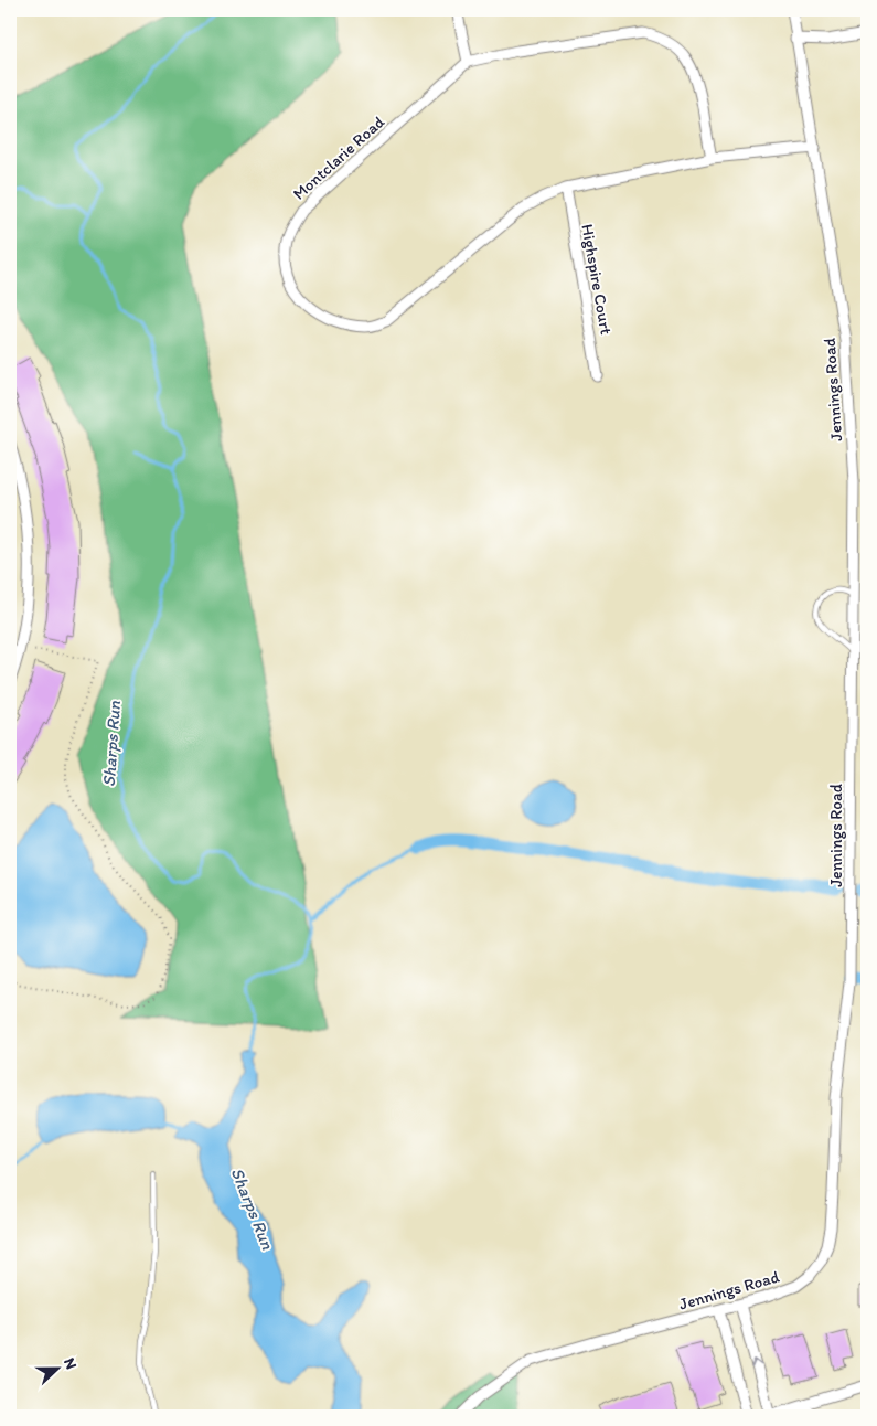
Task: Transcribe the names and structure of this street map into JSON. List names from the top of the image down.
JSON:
{
  "streets": {
    "street": ["Montclarie Road", "Highspire Court", "Jennings Road"]
  },
  "crossings": [
    ["Montclarie Road", "Highspire Court"],
    ["Montclarie Road", "Jennings Road"]
  ],
  "water": ["Sharps Run"],
  "north": "right"
}
